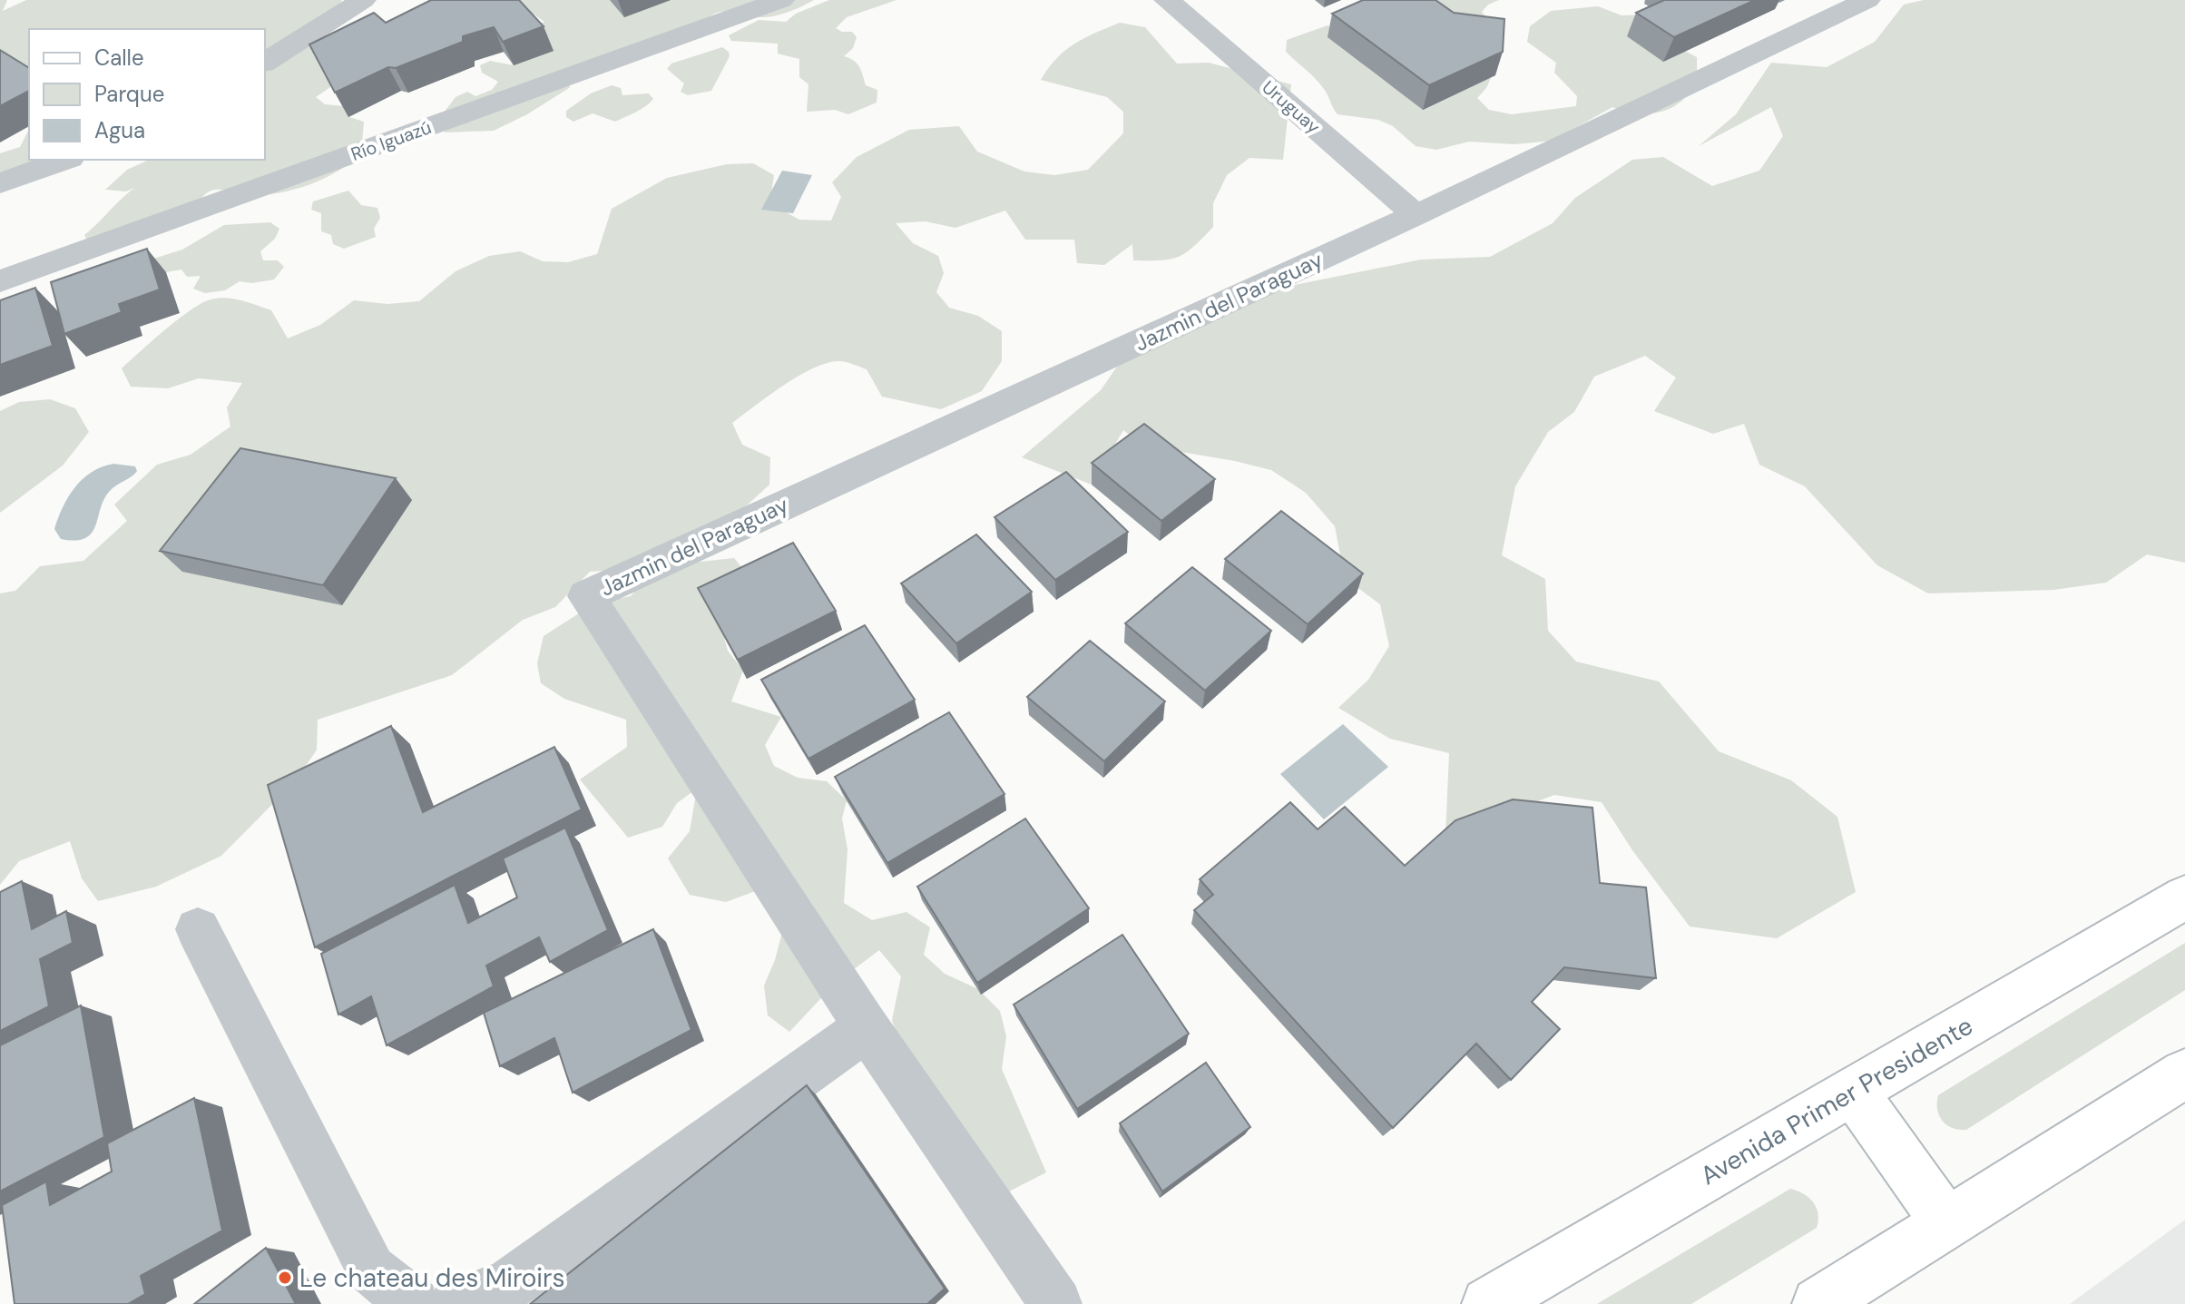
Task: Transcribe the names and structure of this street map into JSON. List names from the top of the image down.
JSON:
{
  "streets": {
    "main road": ["Avenida Primer Presidente"],
    "street": ["Uruguay", "Río Iguazú", "Jazmin del Paraguay"]
  },
  "crossings": [
    ["Uruguay", "Jazmin del Paraguay"]
  ],
  "places": ["Le chateau des Miroirs"],
  "legend": ["Calle", "Parque", "Agua"]
}
